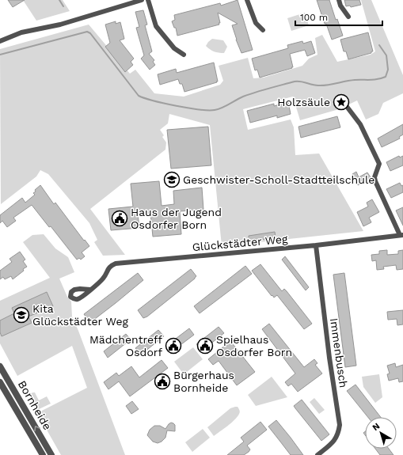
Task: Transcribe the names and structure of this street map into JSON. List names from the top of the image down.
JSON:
{
  "streets": {
    "street": ["Glückstädter Weg", "Immenbusch", "Bornheide"]
  },
  "crossings": [
    ["Glückstädter Weg", "Immenbusch"]
  ],
  "places": {
    "place": ["Holzsäule"],
    "school or university": ["Geschwister-Scholl-Stadtteilschule", "Kita Glückstädter Weg"],
    "public building": [
      "Haus der Jugend Osdorfer Born",
      "Mädchentreff Osdorf",
      "Spielhaus Osdorfer Born",
      "Bürgerhaus Bornheide"
    ]
  },
  "scale_bar": "100 m",
  "north": "top left"
}
